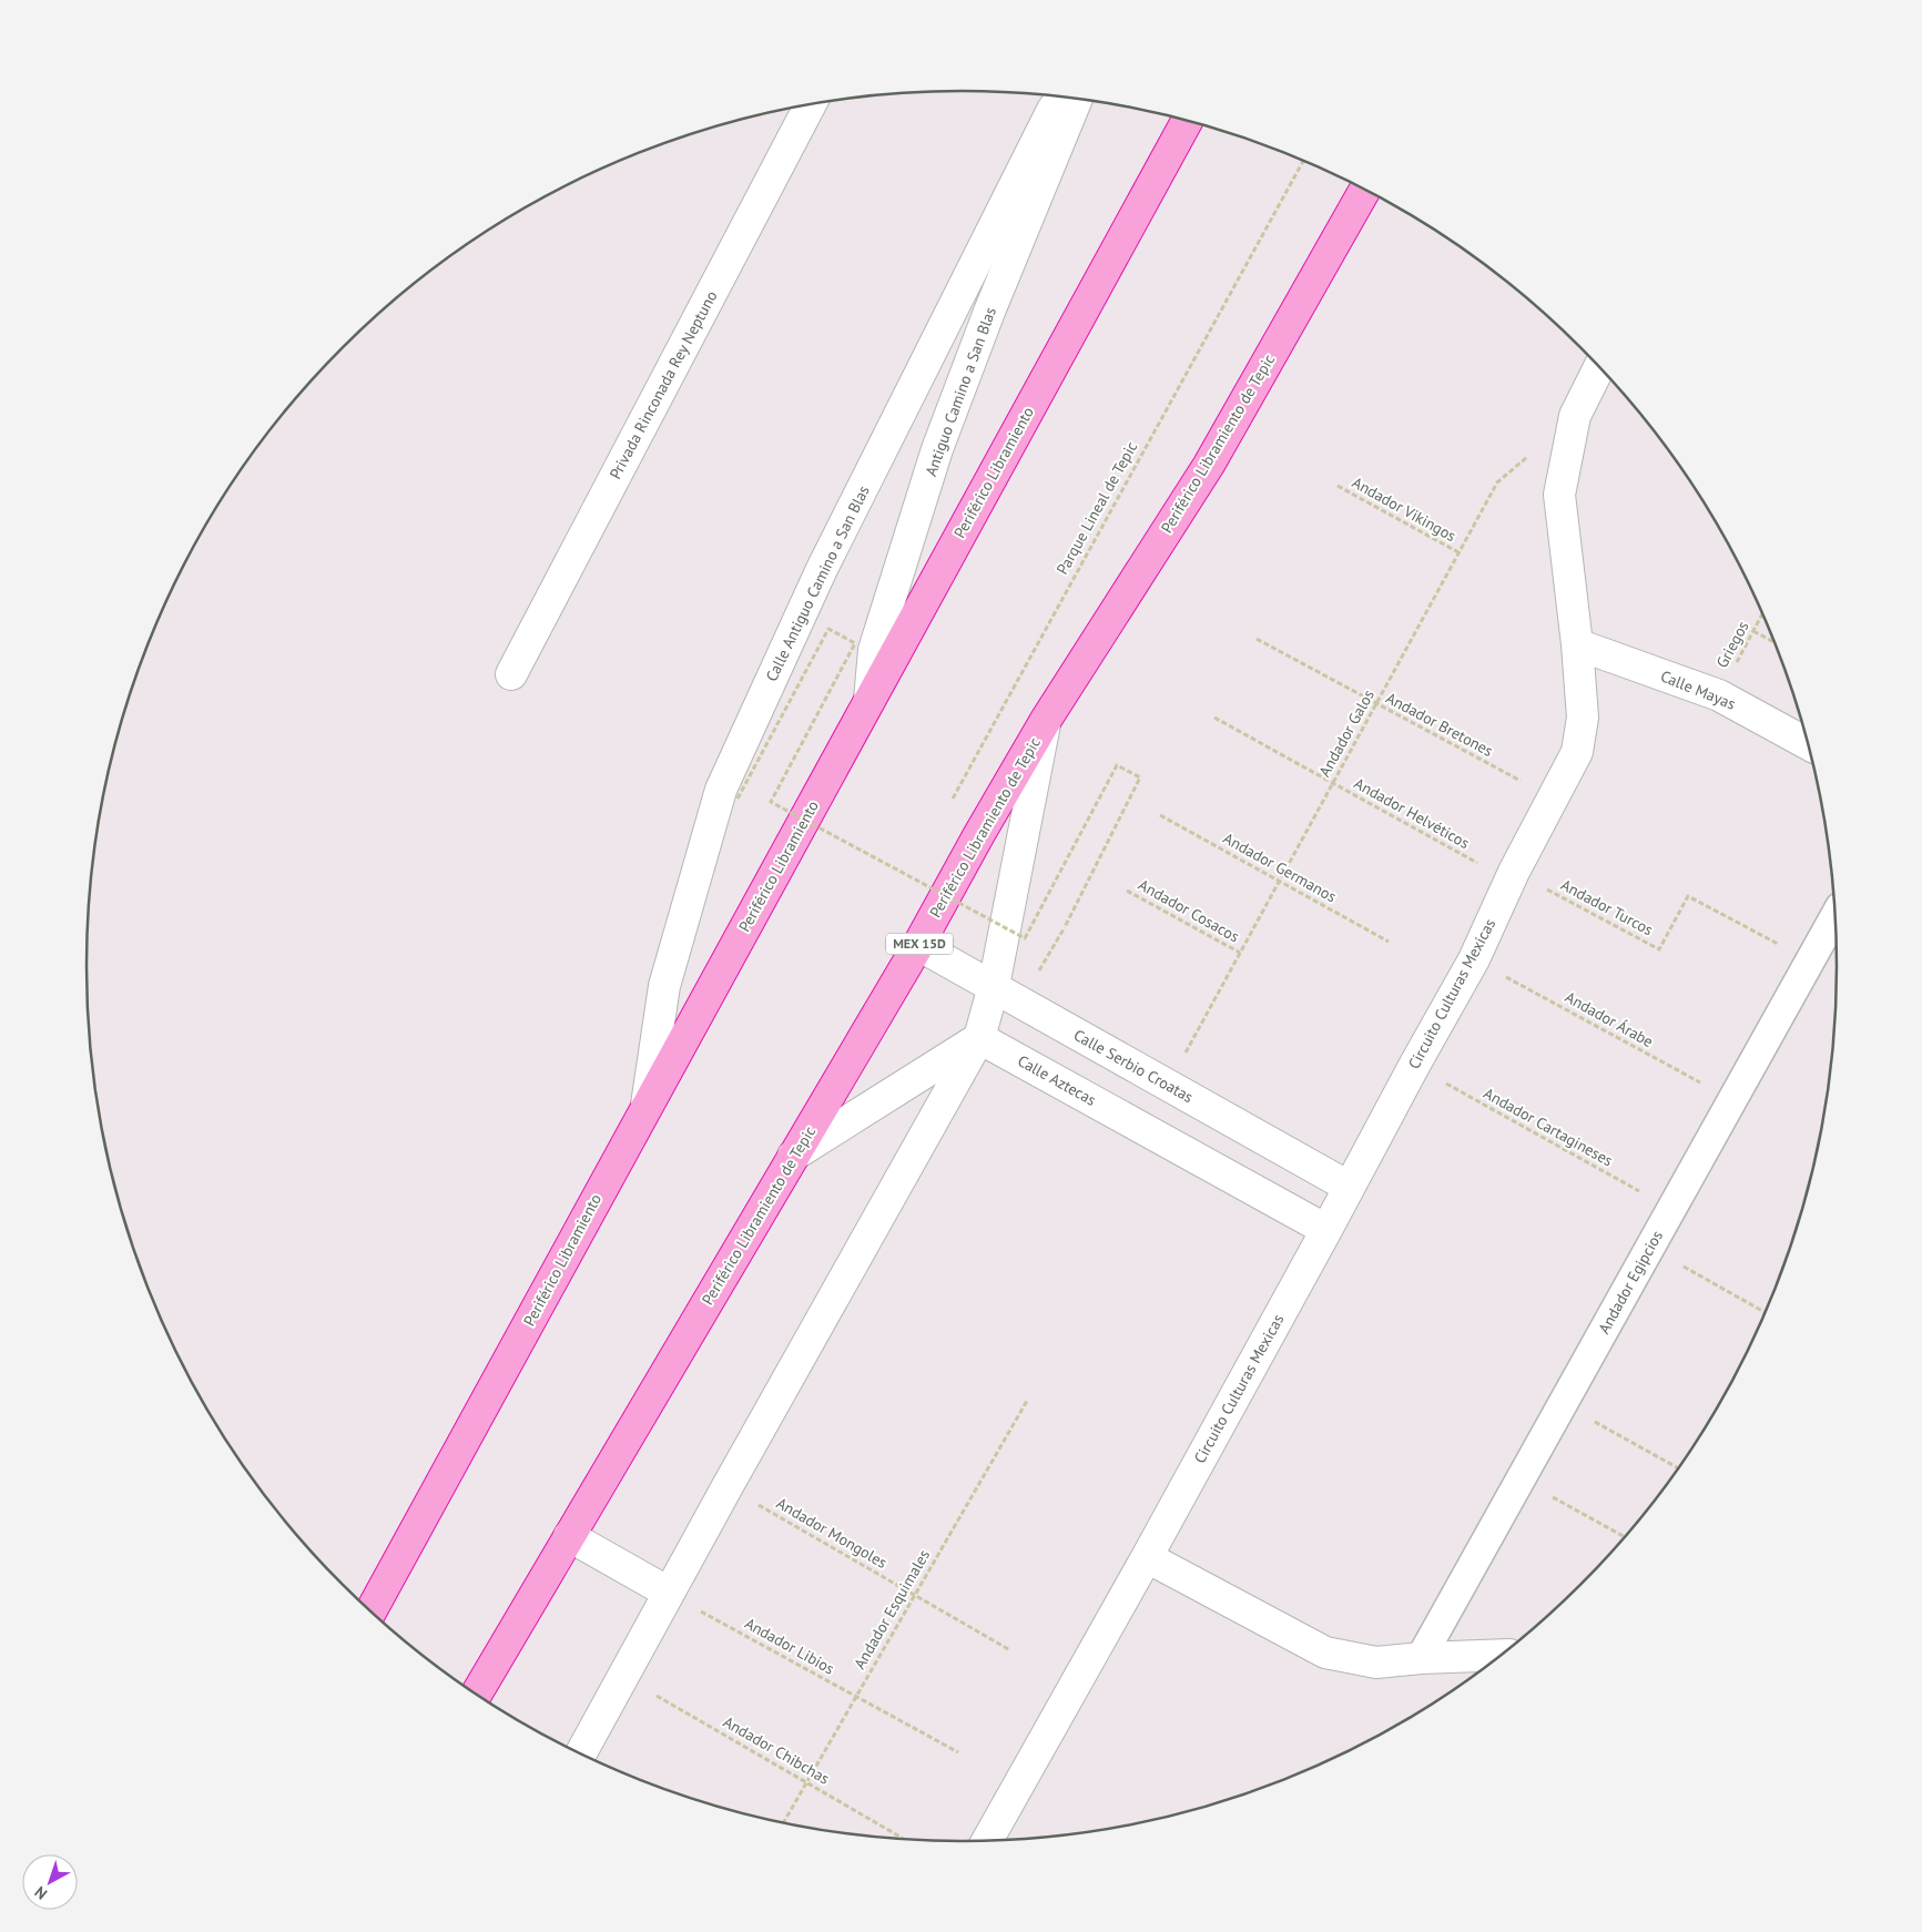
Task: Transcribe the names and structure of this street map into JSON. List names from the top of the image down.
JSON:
{
  "streets": {
    "highway": ["Periférico Libramiento de Tepic", "Periférico Libramiento", "MEX 15D"],
    "street": [
      "Privada Rinconada Rey Neptuno",
      "Antiguo Camino a San Blas",
      "Calle Antiguo Camino a San Blas",
      "Calle Mayas",
      "Circuito Culturas Mexicas",
      "Calle Serbio Croatas",
      "Calle Aztecas",
      "Andador Egipcios"
    ],
    "path": [
      "Parque Lineal de Tepic",
      "Andador Vikingos",
      "Griegos",
      "Andador Bretones",
      "Andador Galos",
      "Andador Helvéticos",
      "Andador Germanos",
      "Andador Turcos",
      "Andador Cosacos",
      "Andador Árabe",
      "Andador Cartagineses",
      "Andador Mongoles",
      "Andador Esquimales",
      "Andador Libios",
      "Andador Chibchas"
    ]
  },
  "crossings": [
    ["Antiguo Camino a San Blas", "Periférico Libramiento"],
    ["Periférico Libramiento de Tepic", "Calle Serbio Croatas"],
    ["Periférico Libramiento", "Calle Antiguo Camino a San Blas"],
    ["Andador Vikingos", "Andador Galos"],
    ["Griegos", "Calle Mayas"],
    ["Calle Mayas", "Circuito Culturas Mexicas"],
    ["Andador Bretones", "Andador Galos"],
    ["Andador Bretones", "Circuito Culturas Mexicas"],
    ["Andador Galos", "Andador Helvéticos"],
    ["Andador Galos", "Andador Germanos"],
    ["Andador Galos", "Andador Cosacos"],
    ["Andador Galos", "Calle Serbio Croatas"],
    ["Andador Helvéticos", "Andador Turcos"],
    ["Andador Helvéticos", "Circuito Culturas Mexicas"],
    ["Andador Turcos", "Circuito Culturas Mexicas"],
    ["Andador Turcos", "Andador Egipcios"],
    ["Circuito Culturas Mexicas", "Andador Árabe"],
    ["Circuito Culturas Mexicas", "Calle Serbio Croatas"],
    ["Circuito Culturas Mexicas", "Calle Aztecas"],
    ["Circuito Culturas Mexicas", "Andador Cartagineses"],
    ["Andador Árabe", "Andador Egipcios"],
    ["Andador Cartagineses", "Andador Egipcios"],
    ["Andador Mongoles", "Andador Esquimales"],
    ["Andador Esquimales", "Andador Libios"],
    ["Andador Esquimales", "Andador Chibchas"]
  ],
  "north": "bottom left"
}
